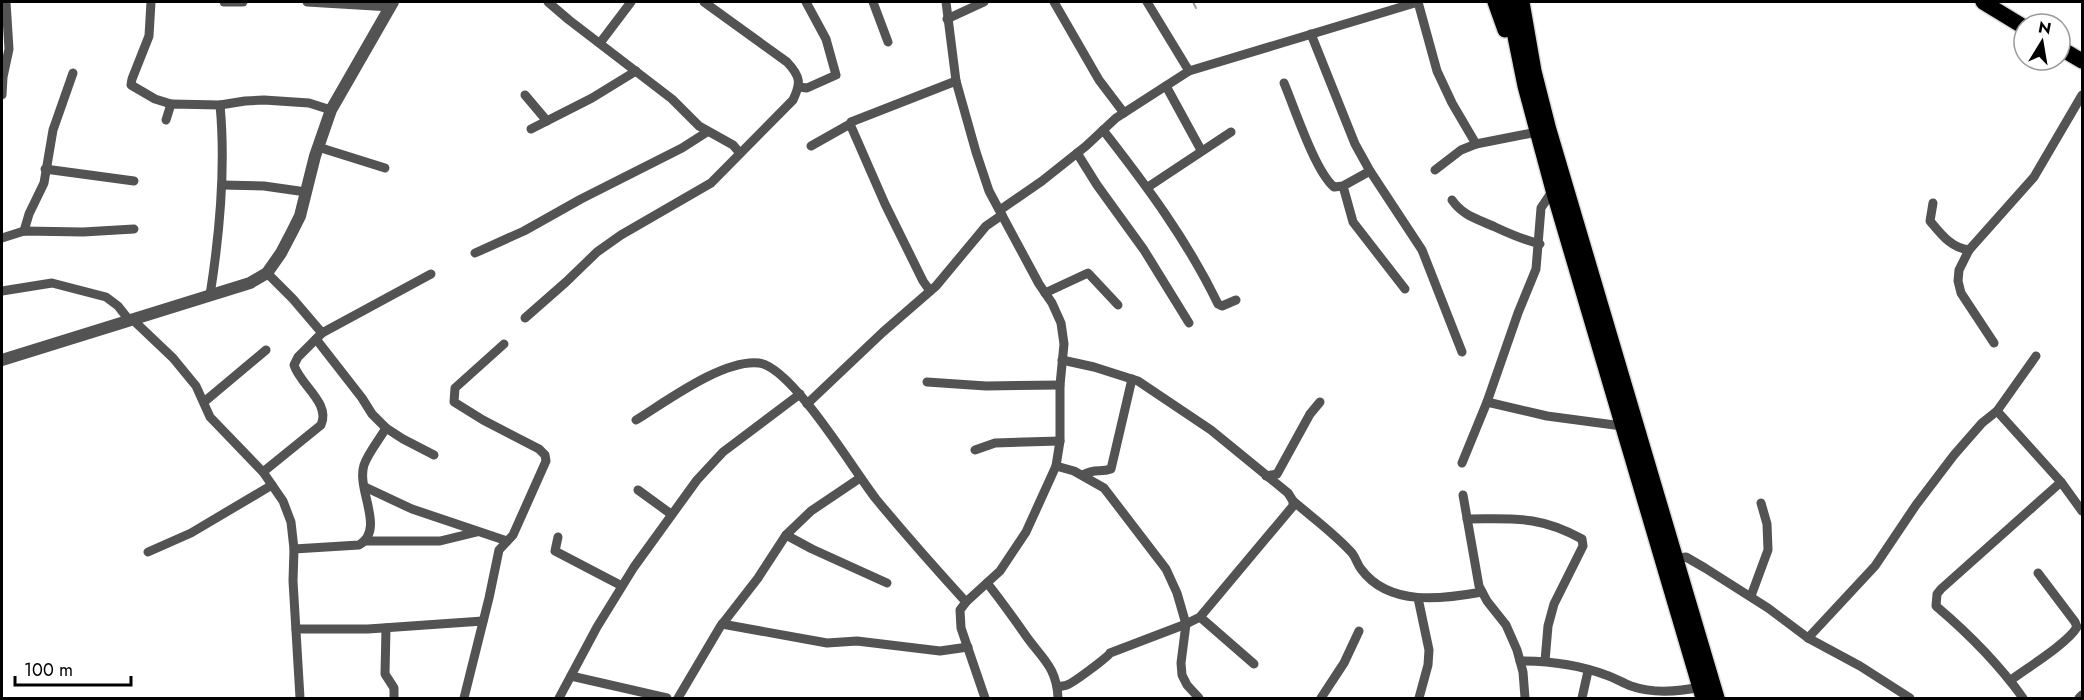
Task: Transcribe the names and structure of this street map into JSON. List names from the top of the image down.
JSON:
{
  "scale_bar": "100 m",
  "north": "top"
}
